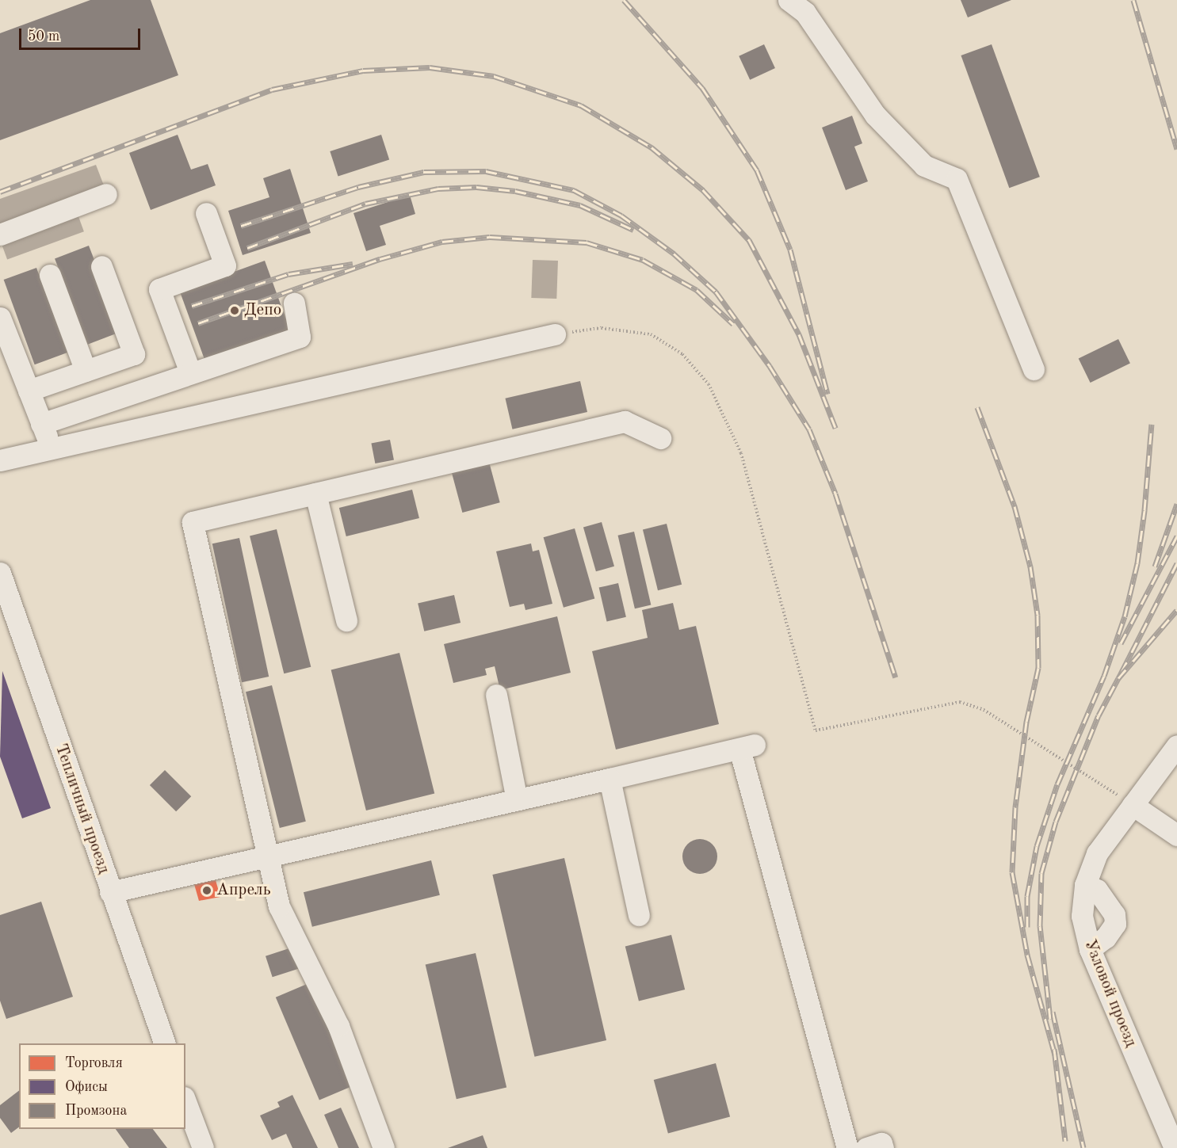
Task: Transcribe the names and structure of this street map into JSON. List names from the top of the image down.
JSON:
{
  "streets": {
    "street": ["Тепличный проезд", "Узловой проезд"]
  },
  "places": ["Депо", "Апрель"],
  "legend": ["Торговля", "Офисы", "Промзона"],
  "scale_bar": "50 m"
}
